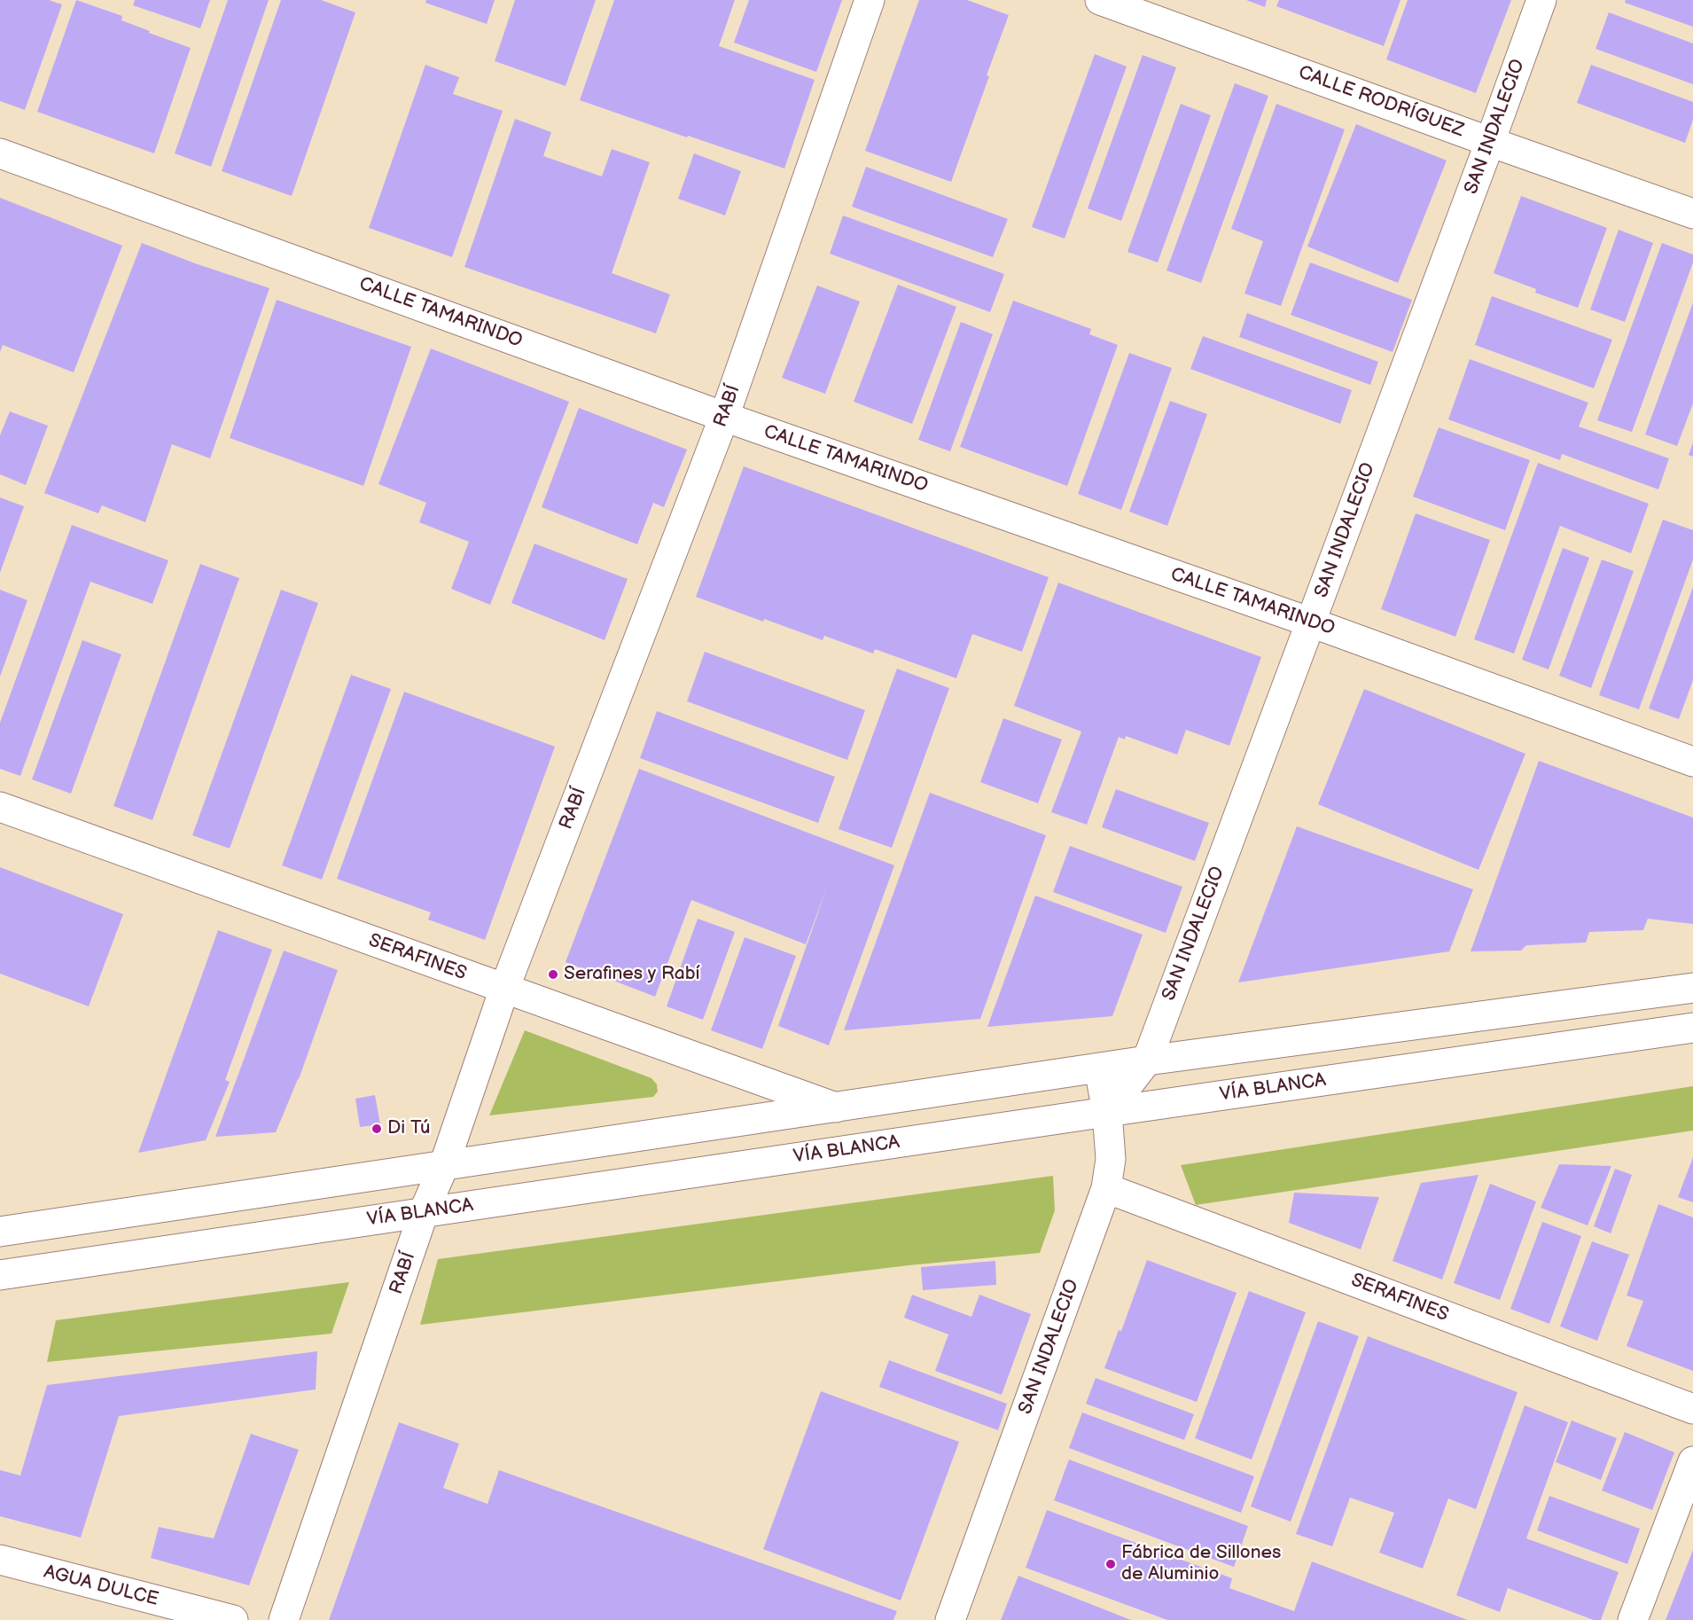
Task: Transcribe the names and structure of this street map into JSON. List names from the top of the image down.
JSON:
{
  "streets": {
    "street": [
      "CALLE RODRÍGUEZ",
      "SAN INDALECIO",
      "CALLE TAMARINDO",
      "RABÍ",
      "SERAFINES",
      "VÍA BLANCA",
      "AGUA DULCE"
    ]
  },
  "crossings": [
    ["CALLE RODRÍGUEZ", "SAN INDALECIO"],
    ["SAN INDALECIO", "CALLE TAMARINDO"],
    ["SAN INDALECIO", "SERAFINES"],
    ["SAN INDALECIO", "VÍA BLANCA"],
    ["CALLE TAMARINDO", "RABÍ"],
    ["RABÍ", "SERAFINES"],
    ["RABÍ", "VÍA BLANCA"]
  ],
  "places": ["Serafines y Rabí", "Di Tú", "Fábrica de Sillones de Aluminio"]
}
